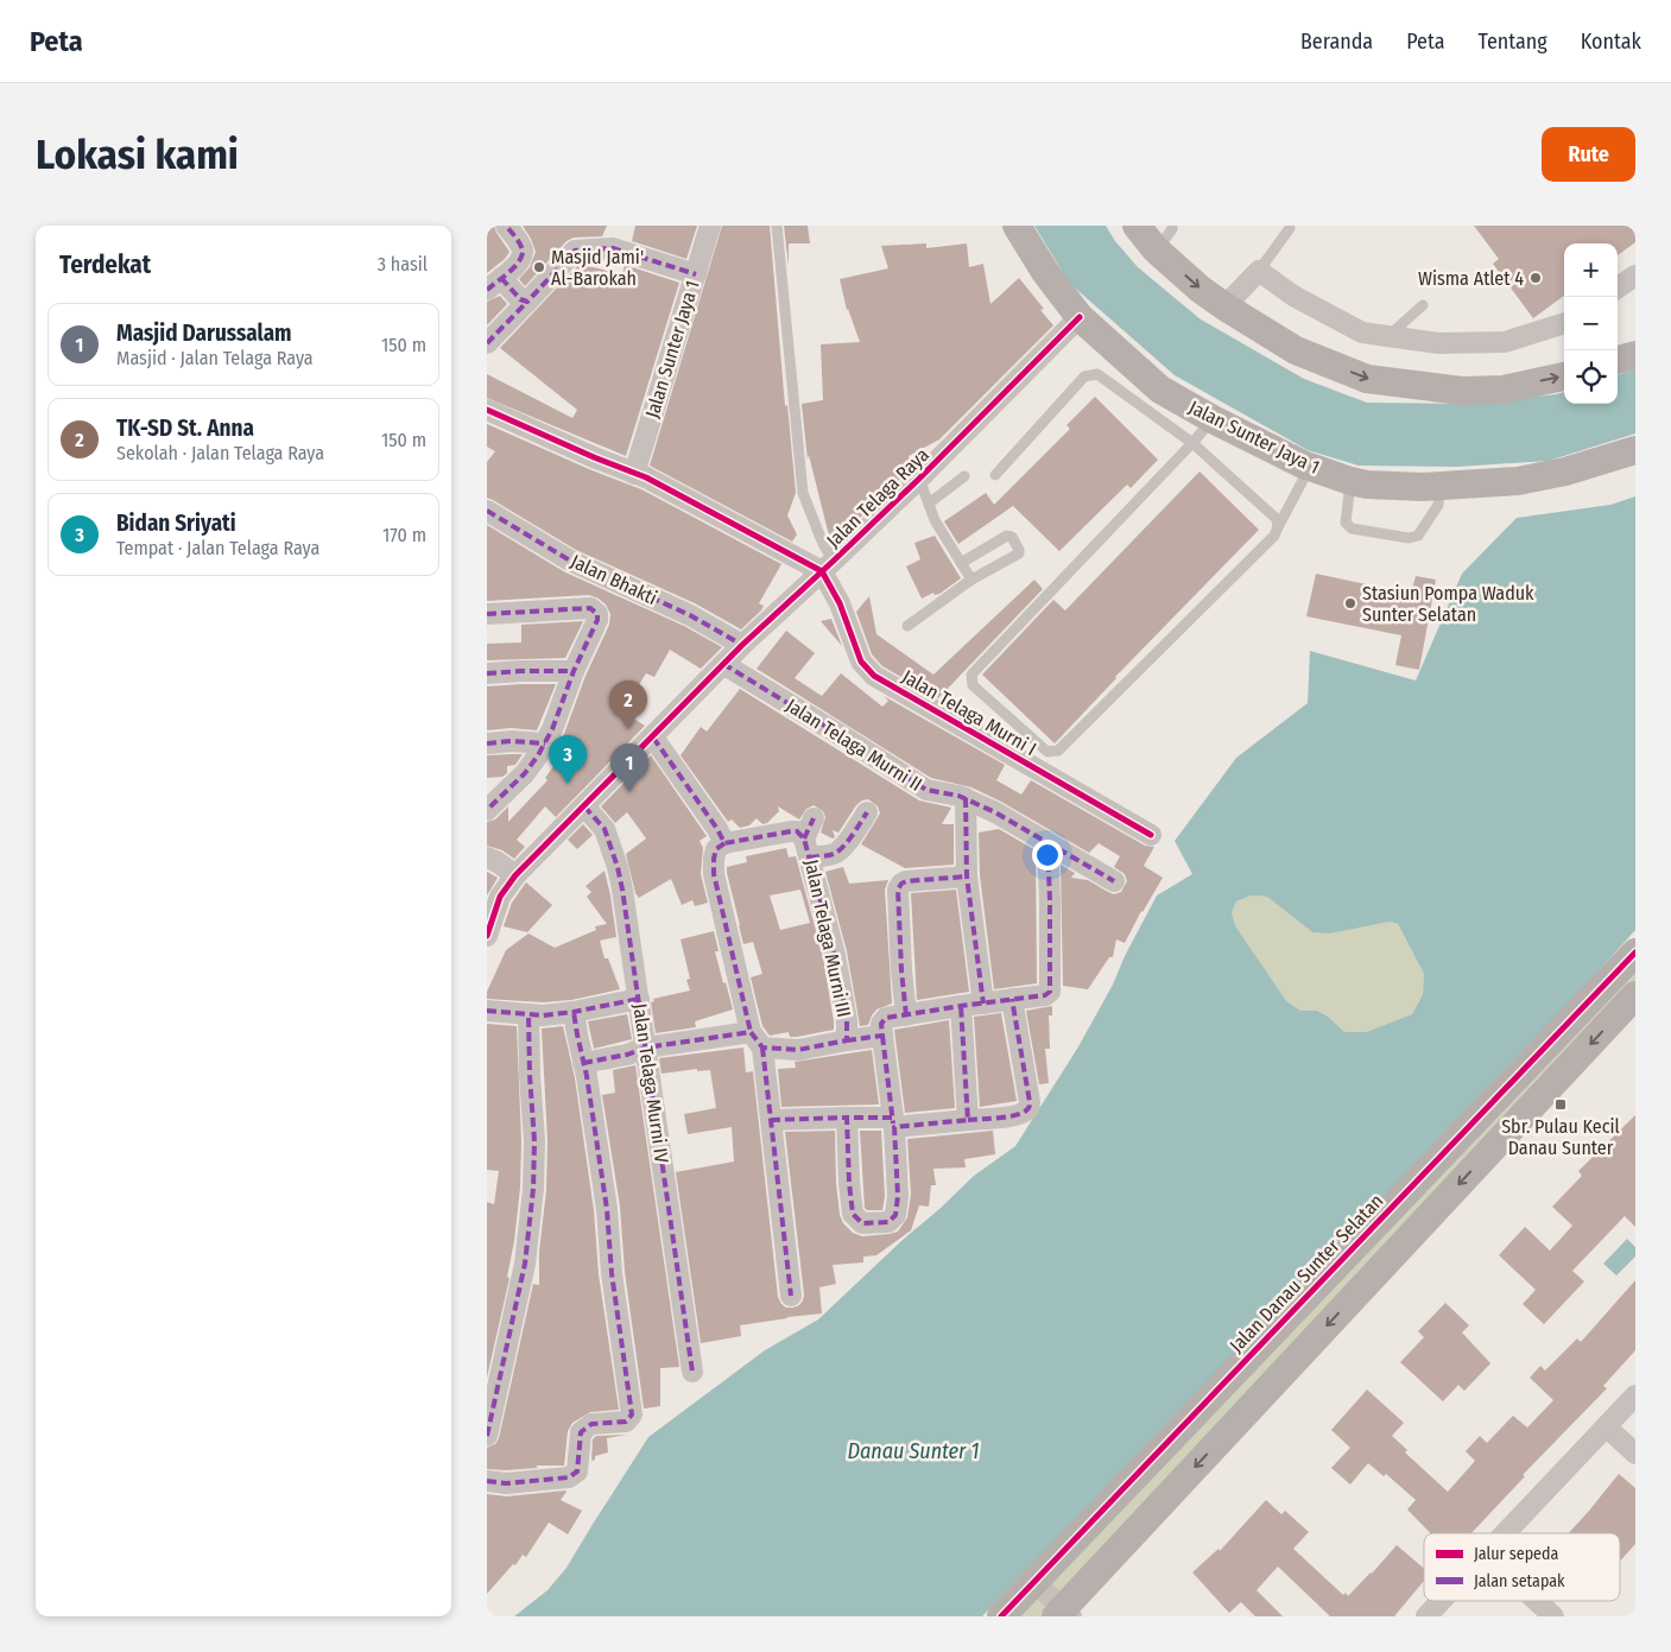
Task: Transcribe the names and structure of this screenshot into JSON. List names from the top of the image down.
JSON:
{
  "streets": {
    "street": [
      "Jalan Sunter Jaya 1",
      "Jalan Telaga Raya",
      "Jalan Bhakti",
      "Jalan Telaga Murni I",
      "Jalan Telaga Murni II",
      "Jalan Telaga Murni III",
      "Jalan Telaga Murni IV",
      "Jalan Danau Sunter Selatan"
    ]
  },
  "crossings": [
    ["Jalan Sunter Jaya 1", "Jalan Telaga Raya"],
    ["Jalan Telaga Raya", "Jalan Bhakti"],
    ["Jalan Telaga Raya", "Jalan Telaga Murni I"],
    ["Jalan Telaga Raya", "Jalan Telaga Murni II"],
    ["Jalan Telaga Raya", "Jalan Telaga Murni IV"],
    ["Jalan Telaga Murni III", "Jalan Telaga Murni IV"]
  ],
  "water": ["Danau Sunter 1"],
  "places": {
    "other": ["Masjid Jami' Al-Barokah", "Wisma Atlet 4", "Stasiun Pompa Waduk Sunter Selatan"],
    "transit": ["Sbr. Pulau Kecil Danau Sunter"]
  },
  "legend": ["Jalur sepeda", "Jalan setapak"],
  "page": {
    "header": "Peta",
    "nav": [
      "Beranda",
      "Peta",
      "Tentang",
      "Kontak"
    ],
    "buttons": "Rute",
    "title": "Lokasi kami",
    "heading": ["Terdekat", "3 hasil"],
    "map_buttons": ["+", "−"],
    "list": [
      {
        "mark": "1",
        "name": "Masjid Darussalam",
        "note": "Masjid · Jalan Telaga Raya",
        "value": "150 m"
      },
      {
        "mark": "2",
        "name": "TK-SD St. Anna",
        "note": "Sekolah · Jalan Telaga Raya",
        "value": "150 m"
      },
      {
        "mark": "3",
        "name": "Bidan Sriyati",
        "note": "Tempat · Jalan Telaga Raya",
        "value": "170 m"
      }
    ],
    "pins": ["2", "3", "1"]
  }
}
